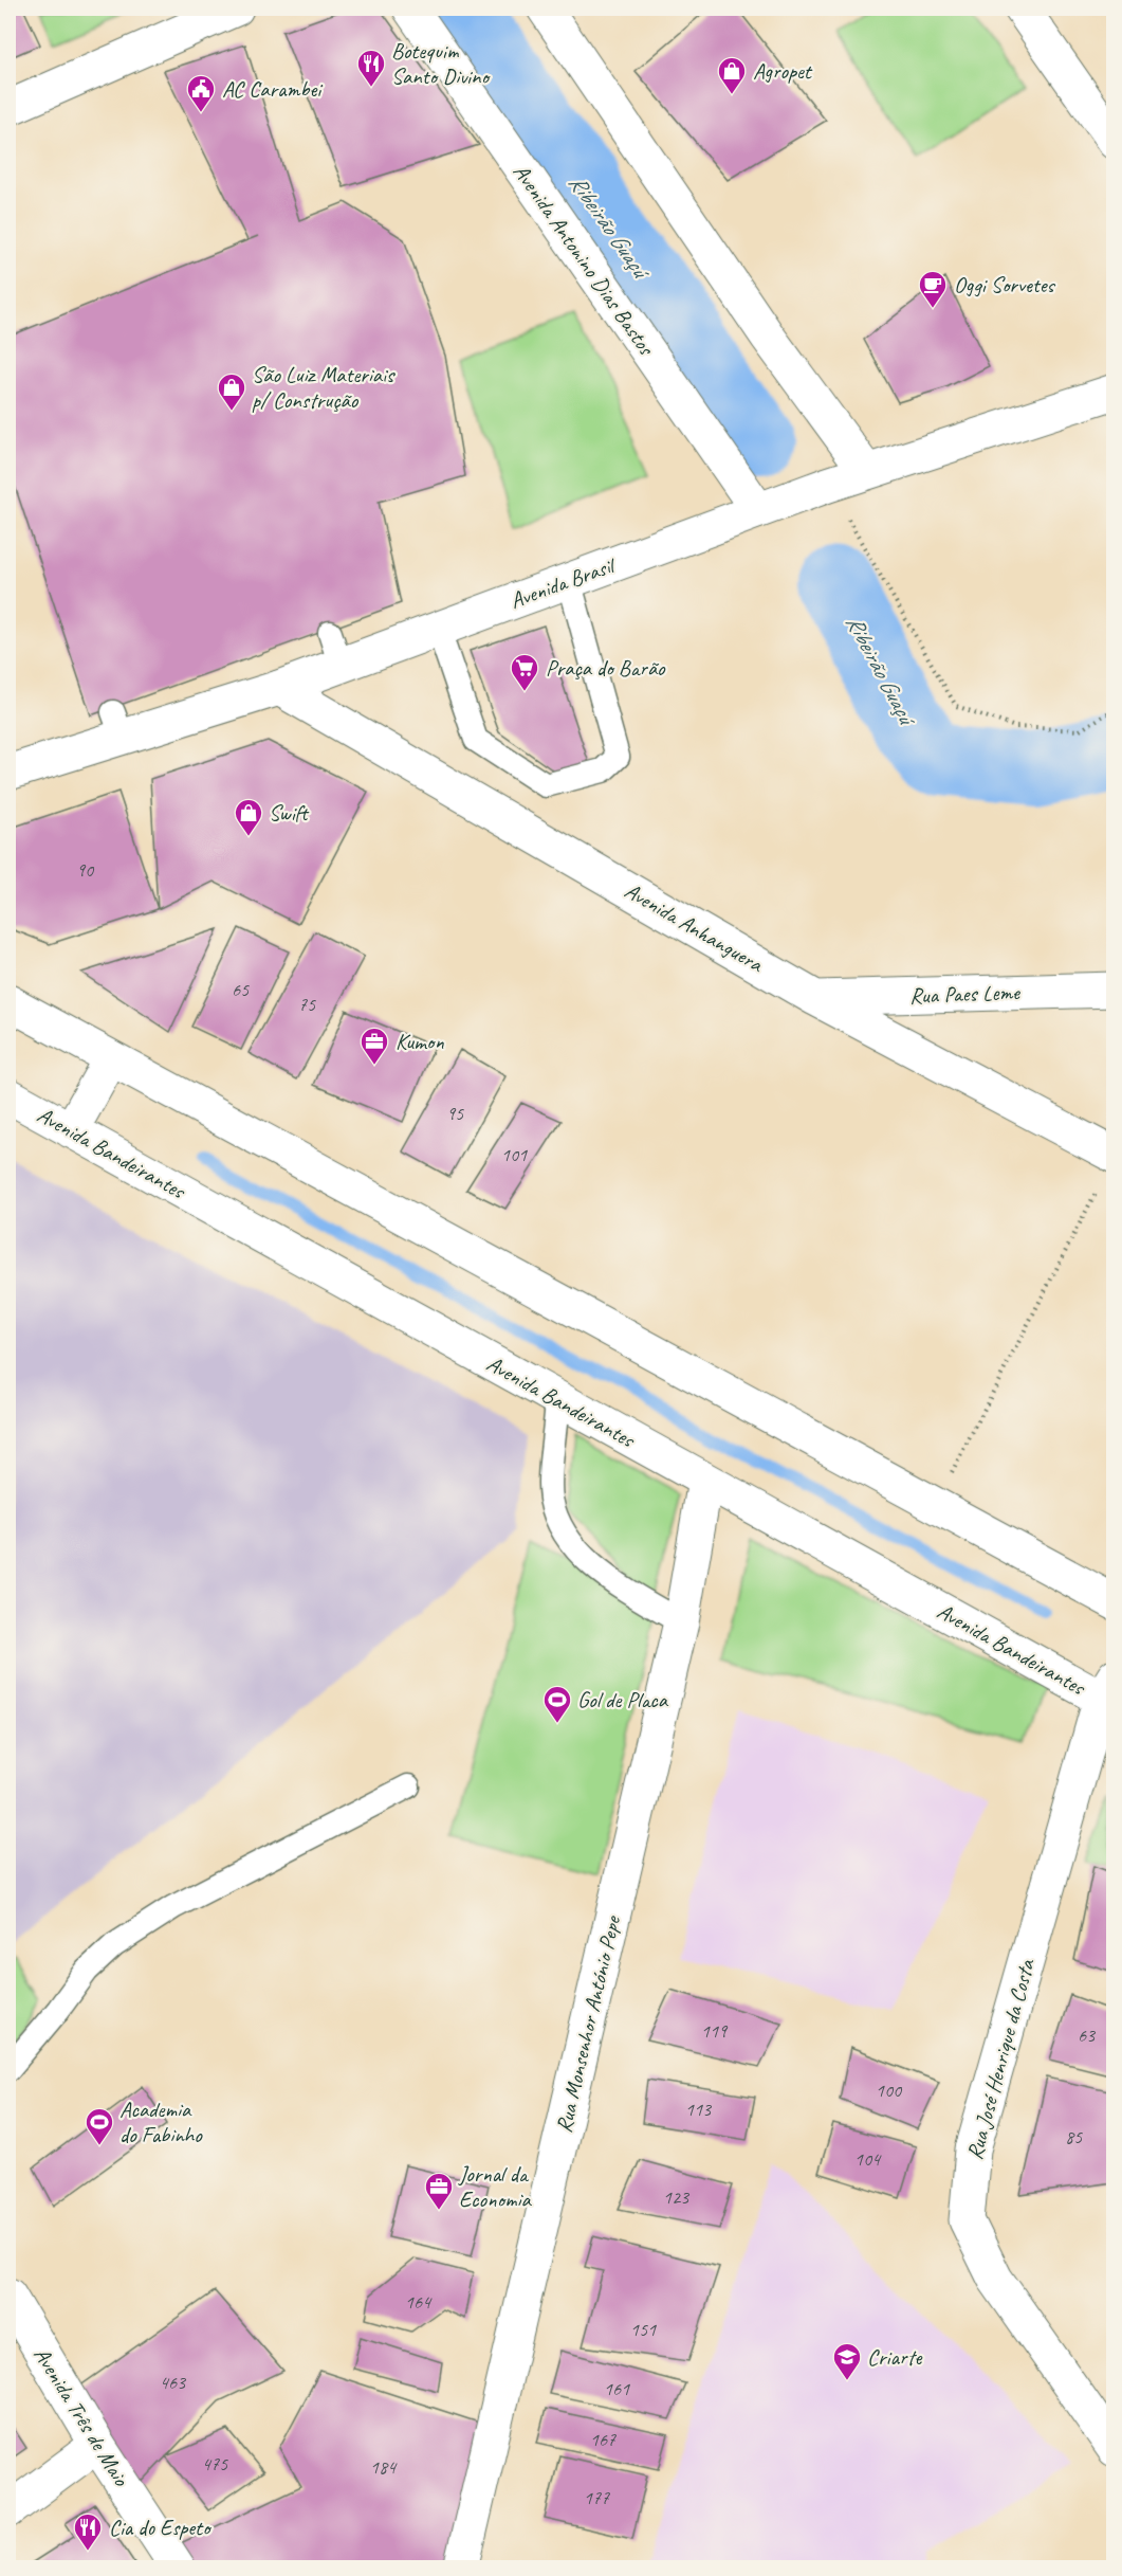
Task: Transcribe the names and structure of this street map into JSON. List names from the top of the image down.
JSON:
{
  "streets": {
    "street": [
      "Avenida Antonino Dias Bastos",
      "Avenida Brasil",
      "Avenida Anhanguera",
      "Rua Paes Leme",
      "Avenida Bandeirantes",
      "Rua Monsenhor António Pepe",
      "Rua José Henrique da Costa",
      "Avenida Três de Maio"
    ]
  },
  "crossings": [
    ["Avenida Antonino Dias Bastos", "Avenida Brasil"],
    ["Avenida Brasil", "Avenida Anhanguera"],
    ["Avenida Anhanguera", "Rua Paes Leme"],
    ["Avenida Bandeirantes", "Rua Monsenhor António Pepe"],
    ["Avenida Bandeirantes", "Rua José Henrique da Costa"]
  ],
  "water": ["Ribeirão Guaçú"],
  "places": {
    "restaurant": ["Botequim Santo Divino", "Cia do Espeto"],
    "shop": ["Agropet", "São Luiz Materiais p/ Construção", "Swift"],
    "public building": ["AC Carambei"],
    "cafe": ["Oggi Sorvetes"],
    "supermarket": ["Praça do Barão"],
    "office": ["Kumon", "Jornal da Economia"],
    "sports": ["Gol de Placa", "Academia do Fabinho"],
    "school or university": ["Criarte"]
  },
  "house_numbers": [
    "90",
    "65",
    "75",
    "95",
    "101",
    "119",
    "63",
    "100",
    "113",
    "85",
    "104",
    "123",
    "164",
    "151",
    "463",
    "161",
    "167",
    "475",
    "184",
    "177"
  ]
}
